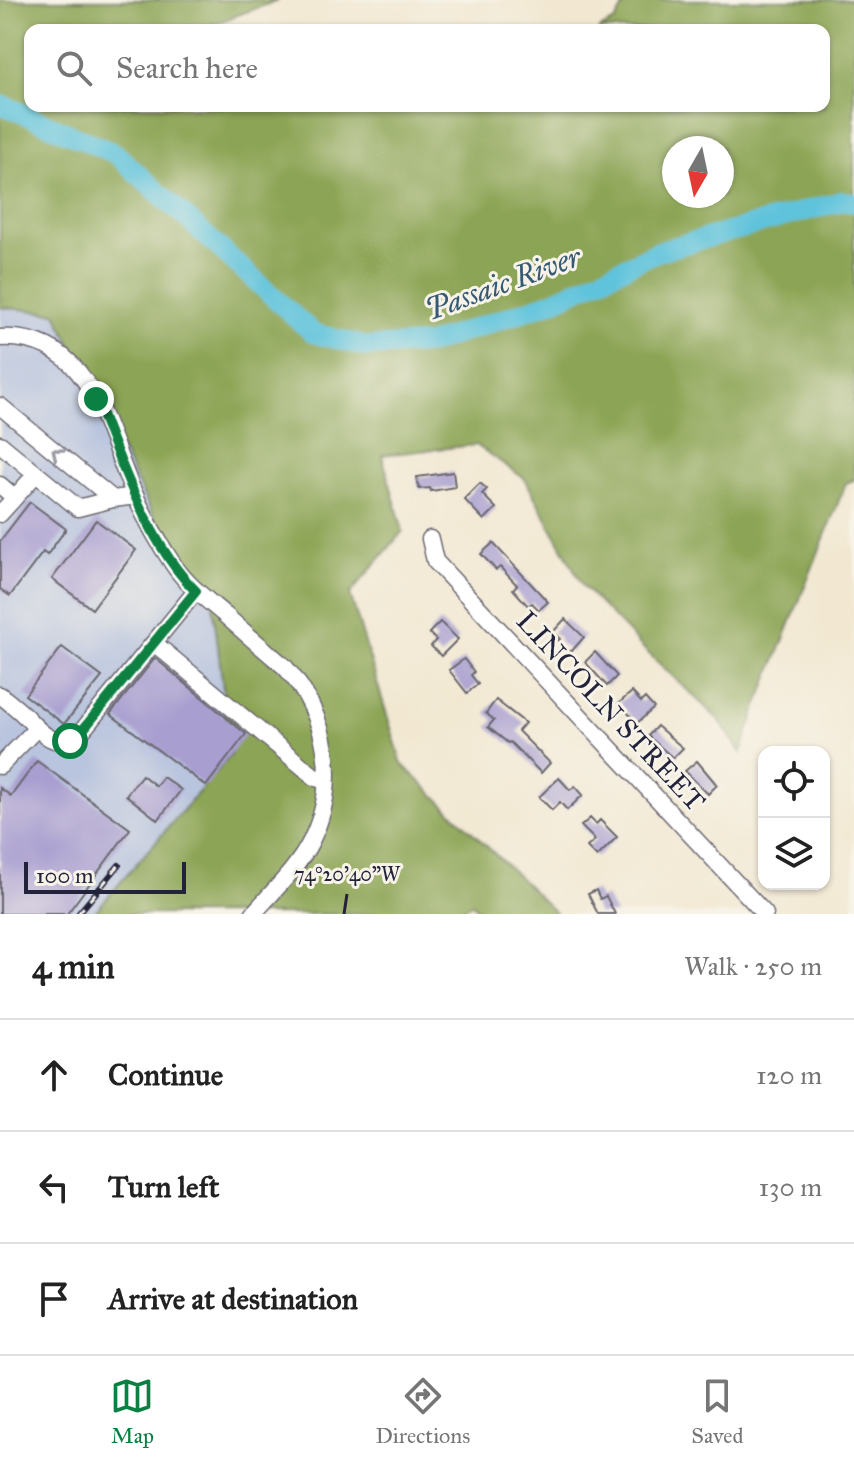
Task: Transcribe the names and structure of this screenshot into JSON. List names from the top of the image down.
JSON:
{
  "streets": {
    "street": ["LINCOLN STREET"]
  },
  "water": ["Passaic River"],
  "scale_bar": "100 m",
  "north": "bottom",
  "page": {
    "search": "Search here",
    "scale": "100 m",
    "heading": ["4 min", "Walk · 250 m"],
    "list": [
      ["Continue", "120 m"],
      ["Turn left", "130 m"],
      "Arrive at destination"
    ],
    "nav": ["Map", "Directions", "Saved"]
  },
  "coordinates": ["74°20'40\"W"]
}
